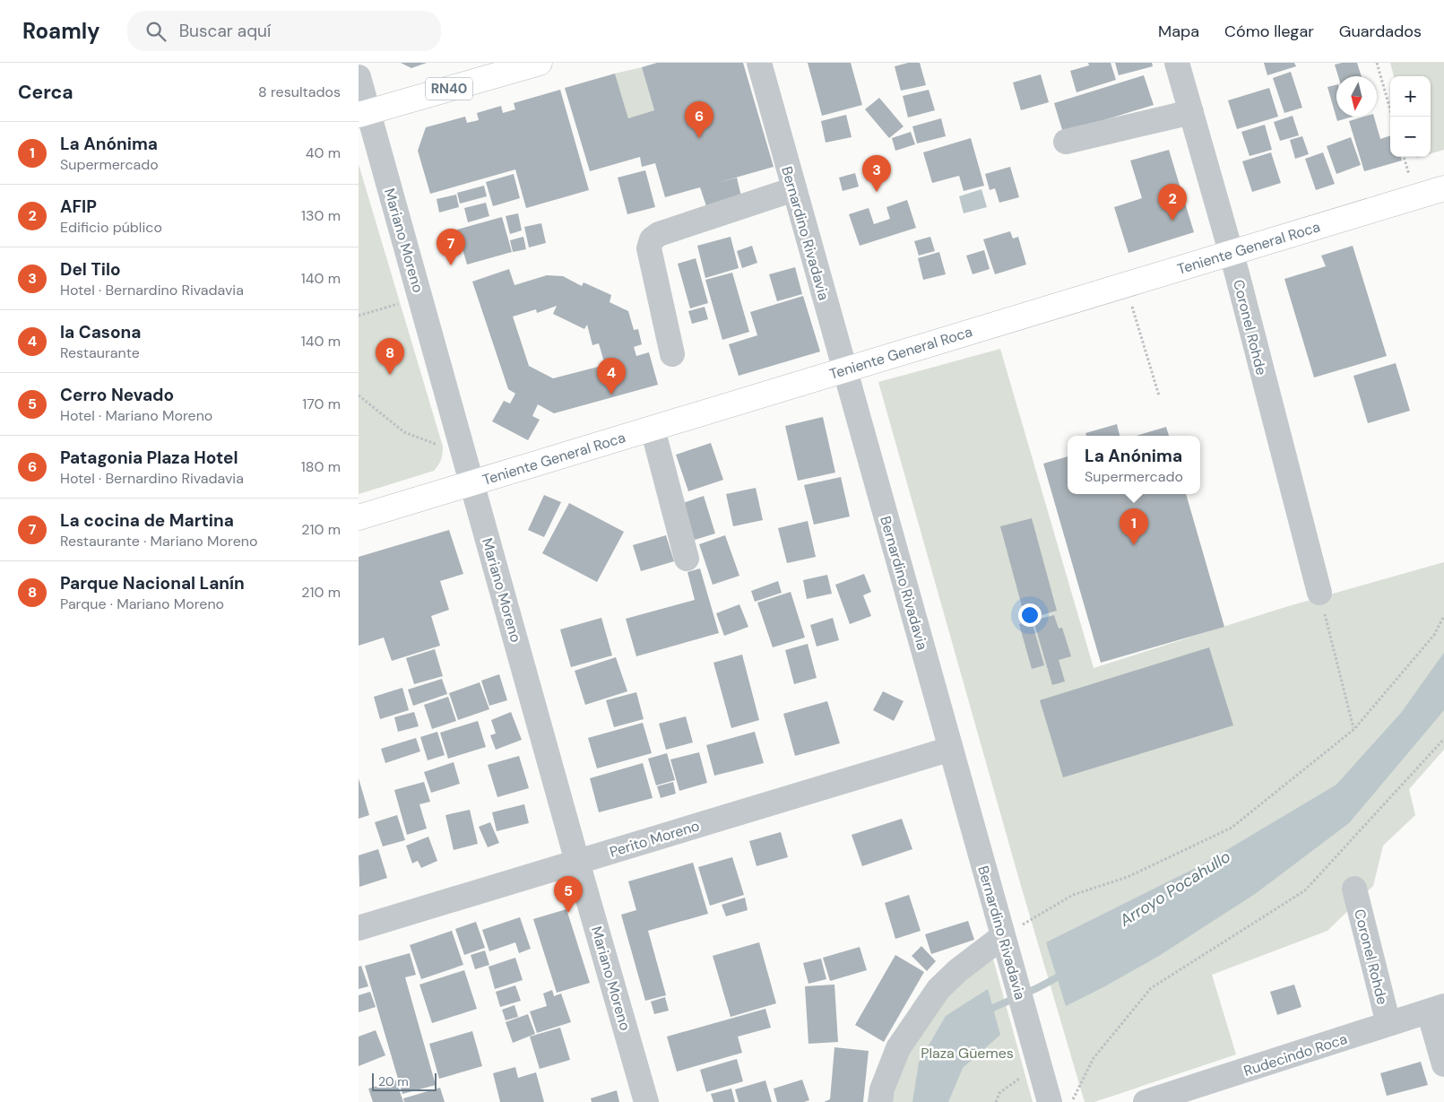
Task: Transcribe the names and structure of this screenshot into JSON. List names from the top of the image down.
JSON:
{
  "streets": {
    "main road": ["RN40", "Teniente General Roca"],
    "street": [
      "Bernardino Rivadavia",
      "Mariano Moreno",
      "Coronel Rohde",
      "Perito Moreno",
      "Rudecindo Roca"
    ]
  },
  "crossings": [
    ["RN40", "Mariano Moreno"],
    ["Bernardino Rivadavia", "Teniente General Roca"],
    ["Bernardino Rivadavia", "Perito Moreno"],
    ["Mariano Moreno", "Teniente General Roca"],
    ["Mariano Moreno", "Perito Moreno"],
    ["Teniente General Roca", "Coronel Rohde"],
    ["Coronel Rohde", "Rudecindo Roca"]
  ],
  "water": ["Arroyo Pocahullo"],
  "parks": ["Plaza Güemes"],
  "scale_bar": "20 m",
  "north": "bottom",
  "page": {
    "header": "Roamly",
    "search": "Buscar aquí",
    "nav": ["Mapa", "Cómo llegar", "Guardados"],
    "heading": ["Cerca", "8 resultados"],
    "map_buttons": ["+", "−"],
    "pins": [
      "6",
      "3",
      "2",
      "7",
      "8",
      "4",
      "1",
      "5"
    ],
    "list": [
      {
        "mark": "1",
        "name": "La Anónima",
        "note": "Supermercado",
        "value": "40 m"
      },
      {
        "mark": "2",
        "name": "AFIP",
        "note": "Edificio público",
        "value": "130 m"
      },
      {
        "mark": "3",
        "name": "Del Tilo",
        "note": "Hotel · Bernardino Rivadavia",
        "value": "140 m"
      },
      {
        "mark": "4",
        "name": "la Casona",
        "note": "Restaurante",
        "value": "140 m"
      },
      {
        "mark": "5",
        "name": "Cerro Nevado",
        "note": "Hotel · Mariano Moreno",
        "value": "170 m"
      },
      {
        "mark": "6",
        "name": "Patagonia Plaza Hotel",
        "note": "Hotel · Bernardino Rivadavia",
        "value": "180 m"
      },
      {
        "mark": "7",
        "name": "La cocina de Martina",
        "note": "Restaurante · Mariano Moreno",
        "value": "210 m"
      },
      {
        "mark": "8",
        "name": "Parque Nacional Lanín",
        "note": "Parque · Mariano Moreno",
        "value": "210 m"
      }
    ],
    "popup": ["La Anónima", "Supermercado"],
    "scale": "20 m"
  }
}
